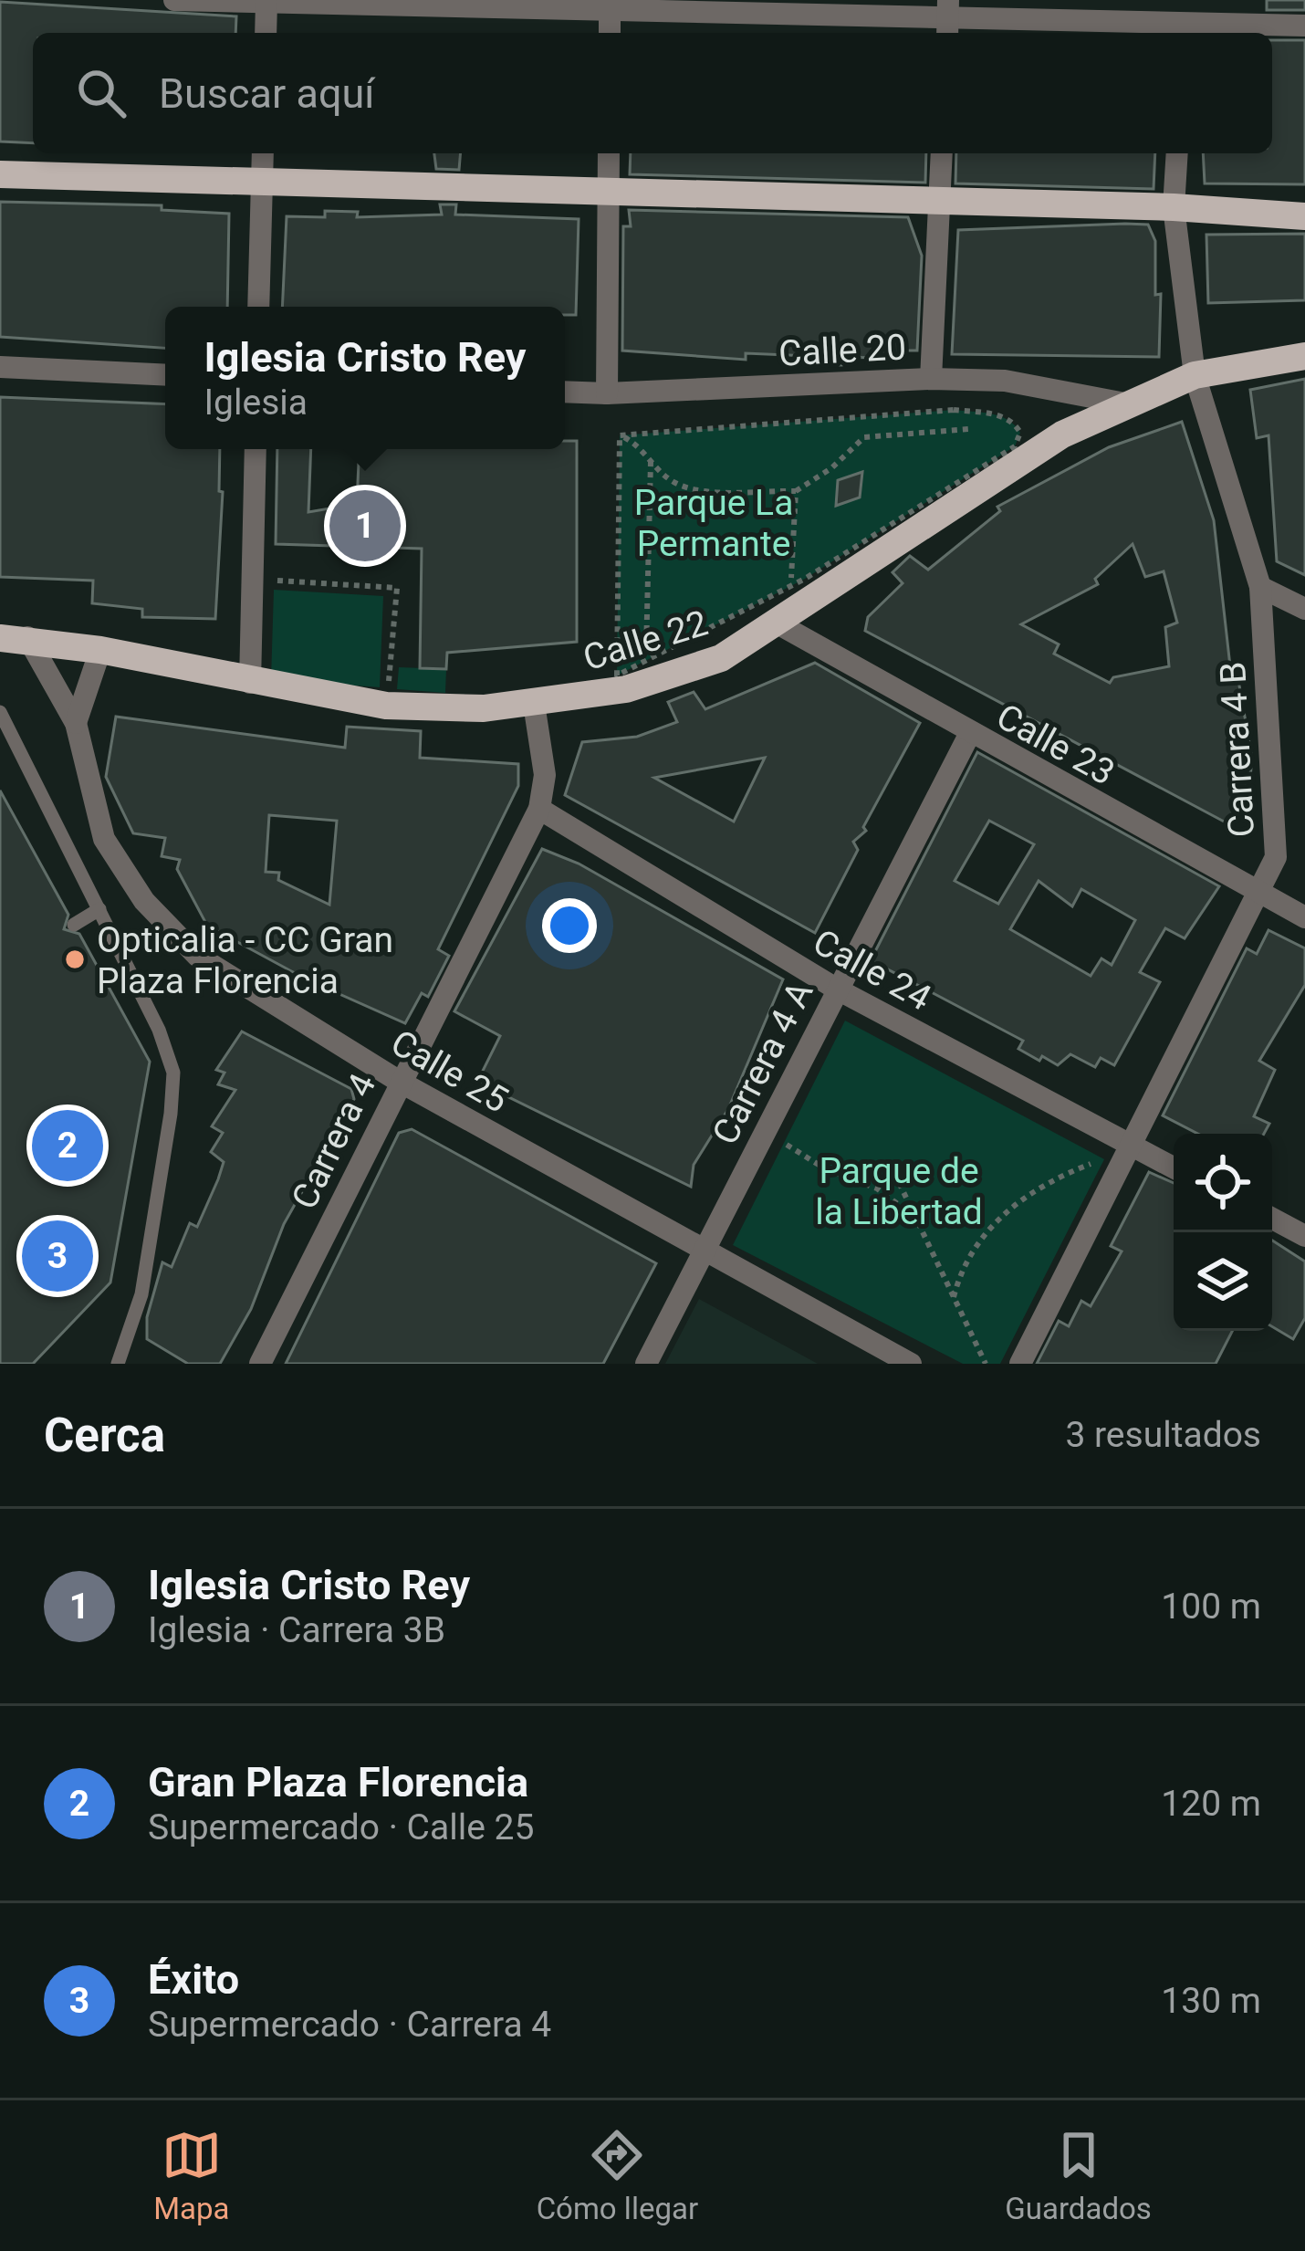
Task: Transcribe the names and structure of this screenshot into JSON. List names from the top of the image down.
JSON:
{
  "streets": {
    "main road": ["Calle 22"],
    "street": [
      "Calle 20",
      "Calle 23",
      "Carrera 4 B",
      "Calle 24",
      "Carrera 4 A",
      "Calle 25",
      "Carrera 4"
    ]
  },
  "crossings": [
    ["Calle 20", "Calle 22"],
    ["Calle 22", "Calle 23"],
    ["Calle 22", "Carrera 4 B"],
    ["Calle 22", "Calle 25"],
    ["Calle 22", "Carrera 4"],
    ["Calle 23", "Carrera 4 B"],
    ["Calle 23", "Carrera 4 A"],
    ["Carrera 4 B", "Calle 24"],
    ["Calle 24", "Carrera 4 A"],
    ["Calle 24", "Carrera 4"],
    ["Carrera 4 A", "Calle 25"],
    ["Calle 25", "Carrera 4"]
  ],
  "parks": ["Parque La Permante", "Parque de la Libertad"],
  "places": ["Opticalia - CC Gran Plaza Florencia"],
  "page": {
    "search": "Buscar aquí",
    "popup": ["Iglesia Cristo Rey", "Iglesia"],
    "pins": ["1", "2", "3"],
    "heading": ["Cerca", "3 resultados"],
    "list": [
      {
        "mark": "1",
        "name": "Iglesia Cristo Rey",
        "note": "Iglesia · Carrera 3B",
        "value": "100 m"
      },
      {
        "mark": "2",
        "name": "Gran Plaza Florencia",
        "note": "Supermercado · Calle 25",
        "value": "120 m"
      },
      {
        "mark": "3",
        "name": "Éxito",
        "note": "Supermercado · Carrera 4",
        "value": "130 m"
      }
    ],
    "nav": ["Mapa", "Cómo llegar", "Guardados"]
  }
}
